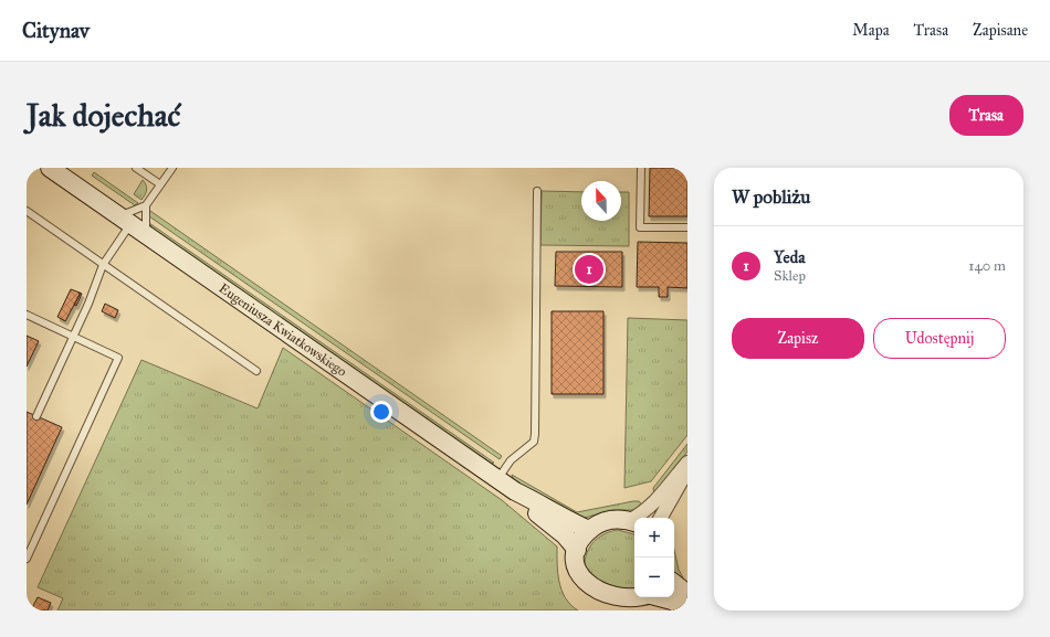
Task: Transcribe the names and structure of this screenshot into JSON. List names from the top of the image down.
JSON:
{
  "streets": {
    "main road": ["Eugeniusza Kwiatkowskiego"]
  },
  "north": "top",
  "page": {
    "header": "Citynav",
    "nav": ["Mapa", "Trasa", "Zapisane"],
    "buttons": [
      "Trasa",
      ["Zapisz", "Udostępnij"]
    ],
    "title": "Jak dojechać",
    "heading": "W pobliżu",
    "list": [
      {
        "mark": "1",
        "name": "Yeda",
        "note": "Sklep",
        "value": "140 m"
      }
    ],
    "pins": "1",
    "map_buttons": ["+", "−"]
  }
}
